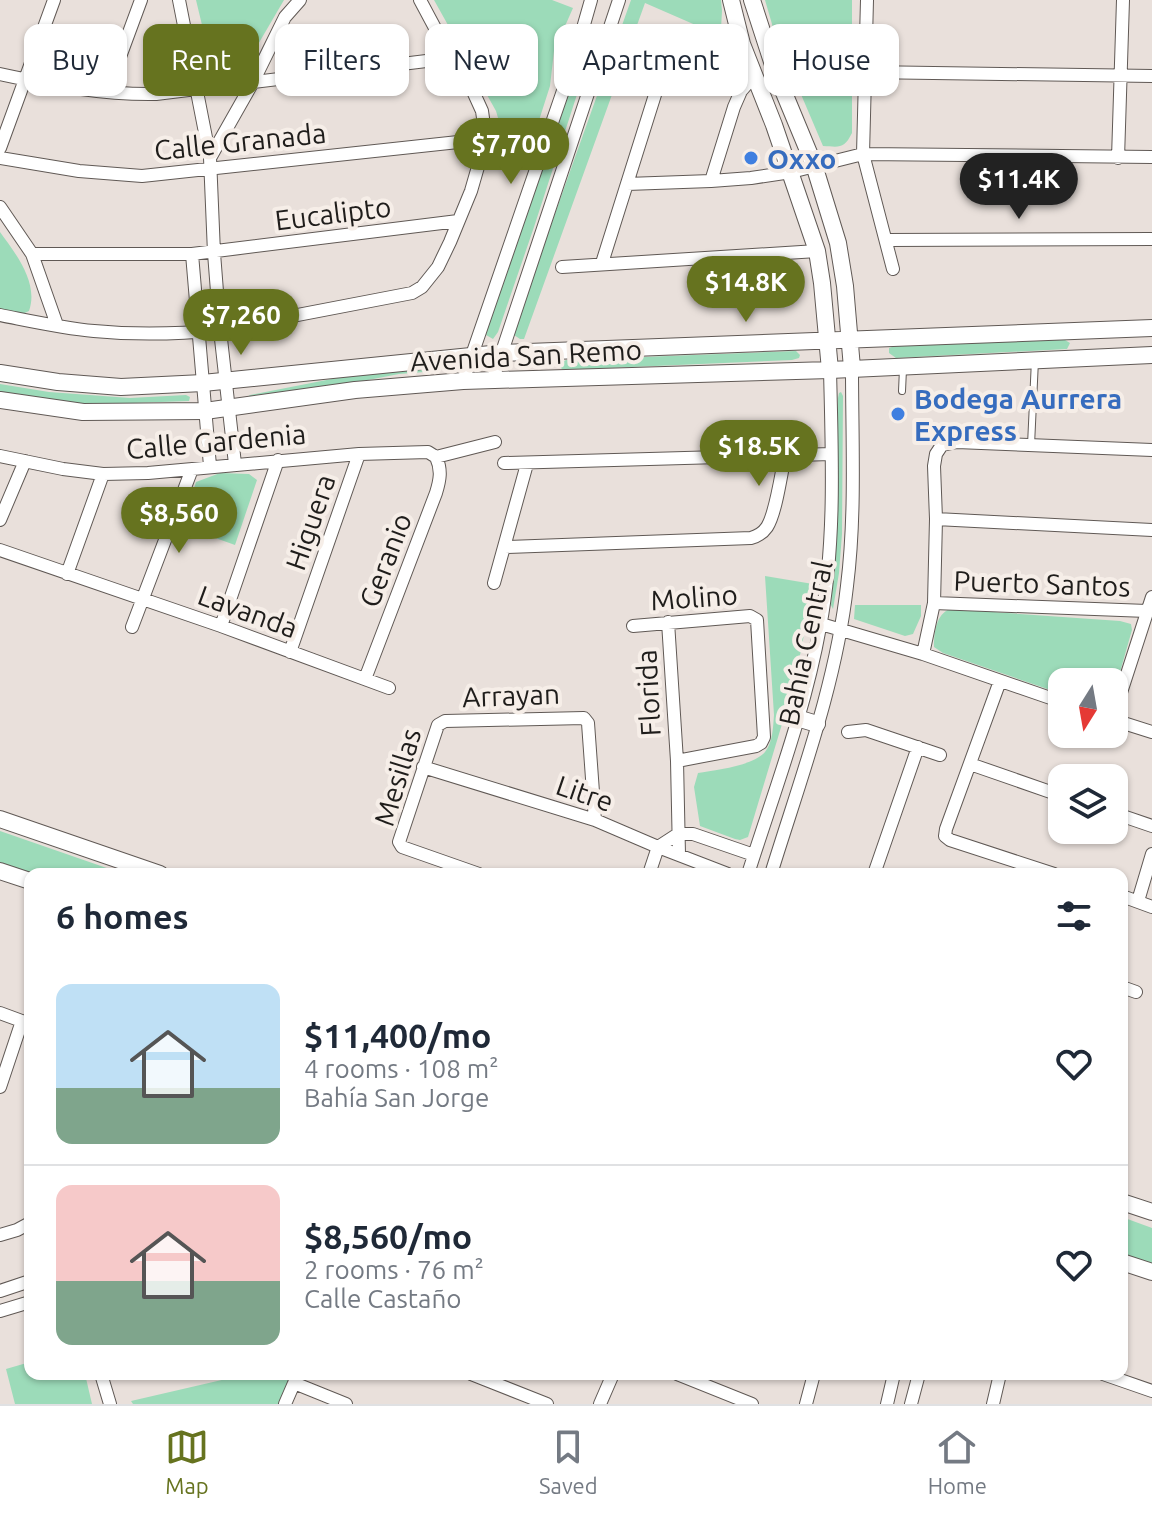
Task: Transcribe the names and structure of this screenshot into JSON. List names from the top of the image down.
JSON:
{
  "streets": {
    "street": [
      "Calle Granada",
      "Eucalipto",
      "Avenida San Remo",
      "Calle Gardenia",
      "Higuera",
      "Geranio",
      "Puerto Santos",
      "Molino",
      "Lavanda",
      "Bahía Central",
      "Florida",
      "Arrayan",
      "Mesillas",
      "Litre"
    ]
  },
  "crossings": [
    ["Avenida San Remo", "Bahía Central"],
    ["Calle Gardenia", "Higuera"],
    ["Calle Gardenia", "Geranio"],
    ["Higuera", "Lavanda"],
    ["Geranio", "Lavanda"],
    ["Molino", "Florida"],
    ["Florida", "Litre"],
    ["Arrayan", "Mesillas"],
    ["Arrayan", "Litre"],
    ["Mesillas", "Litre"]
  ],
  "places": ["Oxxo", "Bodega Aurrera Express"],
  "north": "bottom",
  "page": {
    "chip": [
      "Buy",
      "Rent",
      "Filters",
      "New",
      "Apartment",
      "House"
    ],
    "price": [
      "$7,700",
      "$11.4K",
      "$14.8K",
      "$7,260",
      "$18.5K",
      "$8,560"
    ],
    "heading": "6 homes",
    "list": [
      {
        "name": "$11,400/mo",
        "note": "4 rooms · 108 m² · Bahía San Jorge"
      },
      {
        "name": "$8,560/mo",
        "note": "2 rooms · 76 m² · Calle Castaño"
      }
    ],
    "tabs": ["Map", "Saved", "Home"]
  }
}
